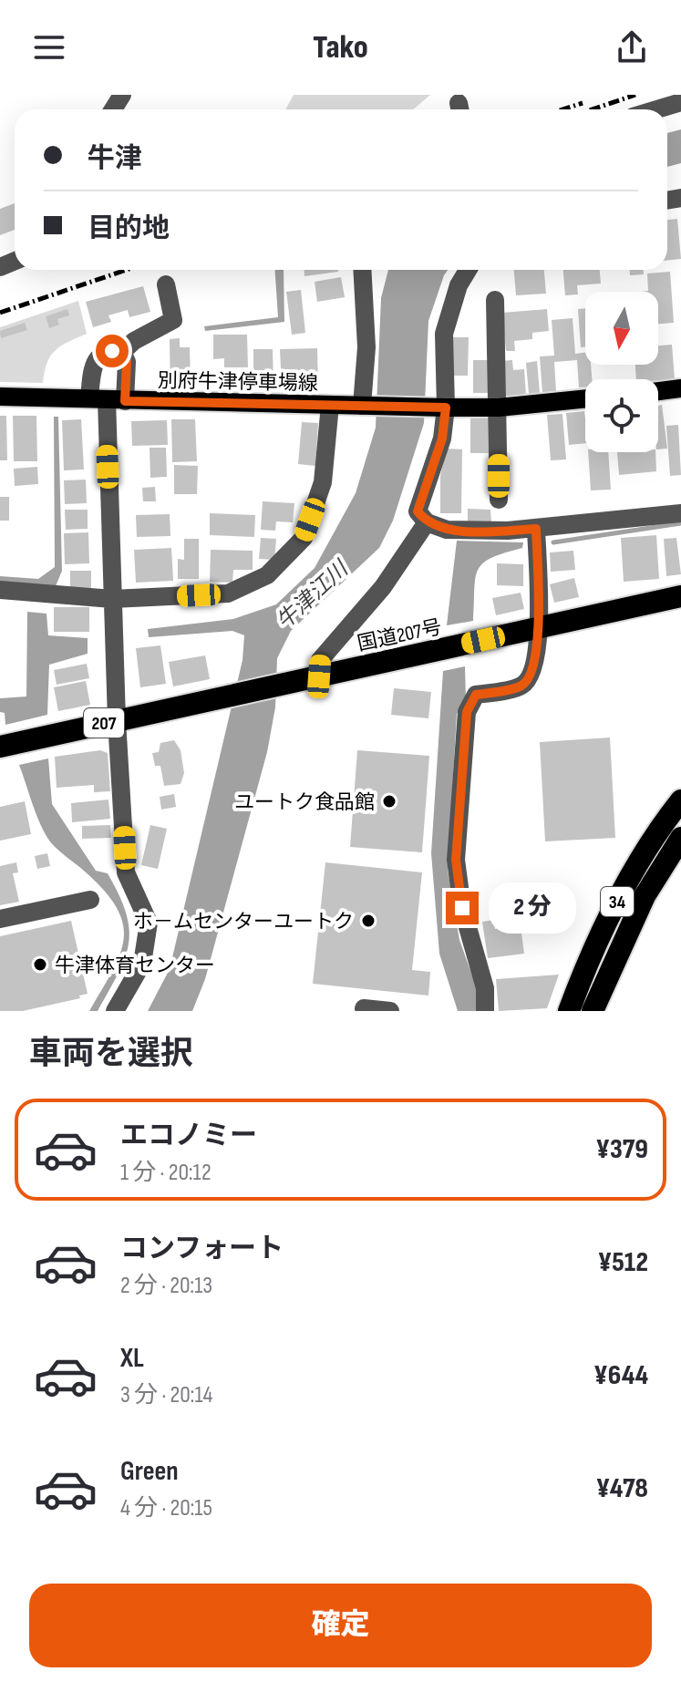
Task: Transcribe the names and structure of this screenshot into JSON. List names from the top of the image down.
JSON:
{
  "streets": {
    "highway": ["国道207号", "207", "34"],
    "main road": ["別府牛津停車場線"]
  },
  "water": ["牛津江川"],
  "places": ["ユートク食品館", "ホ－ムセンターユートク", "牛津体育センター"],
  "north": "bottom",
  "page": {
    "header": "Tako",
    "banner": ["牛津", "目的地"],
    "bubble": "2 分",
    "heading": "車両を選択",
    "list": [
      {
        "name": "エコノミー",
        "note": "1 分 · 20:12",
        "value": "¥379"
      },
      {
        "name": "コンフォート",
        "note": "2 分 · 20:13",
        "value": "¥512"
      },
      {
        "name": "XL",
        "note": "3 分 · 20:14",
        "value": "¥644"
      },
      {
        "name": "Green",
        "note": "4 分 · 20:15",
        "value": "¥478"
      }
    ],
    "buttons": "確定"
  }
}
